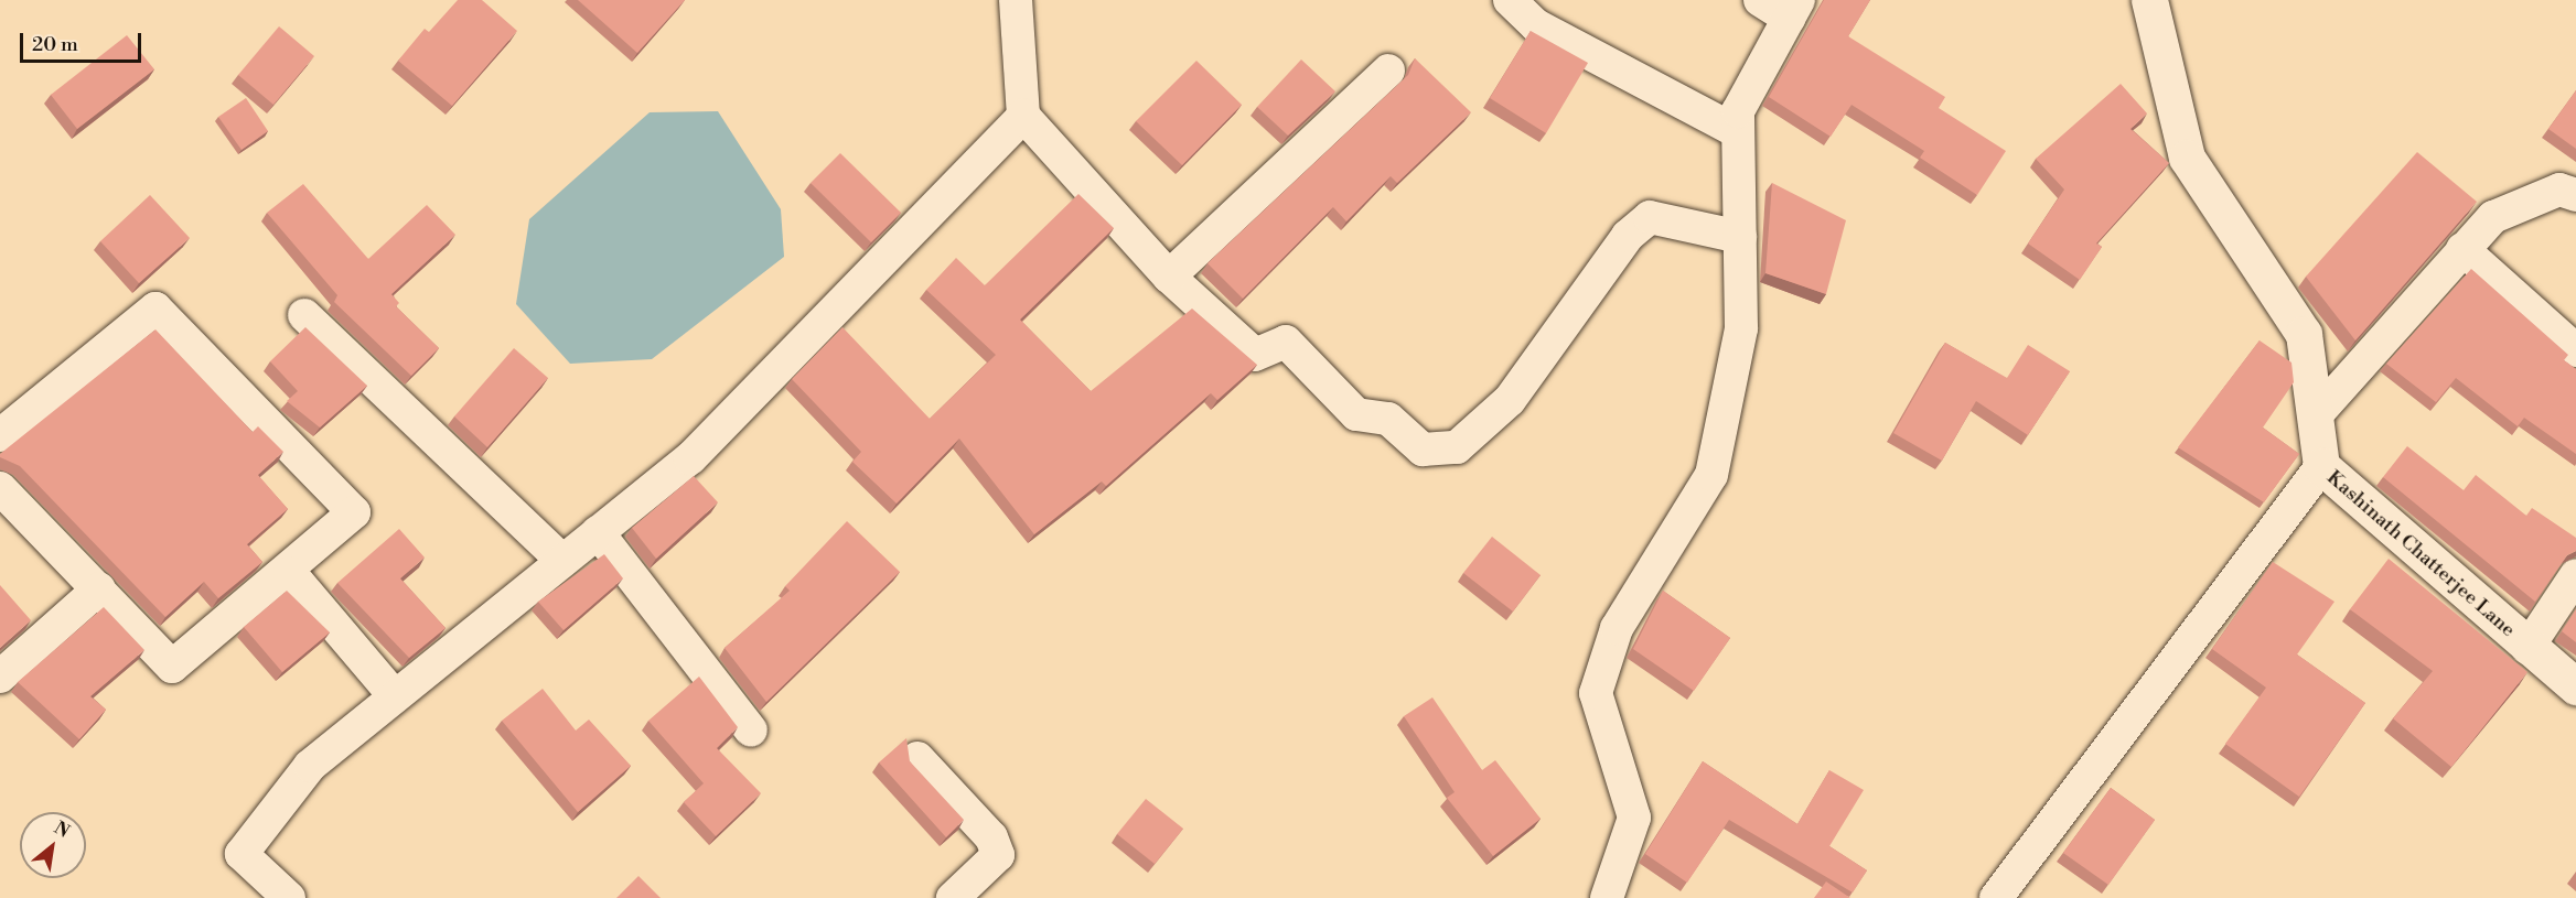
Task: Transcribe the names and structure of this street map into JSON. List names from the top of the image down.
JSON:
{
  "streets": {
    "street": ["Kashinath Chatterjee Lane"]
  },
  "scale_bar": "20 m",
  "north": "top right"
}
